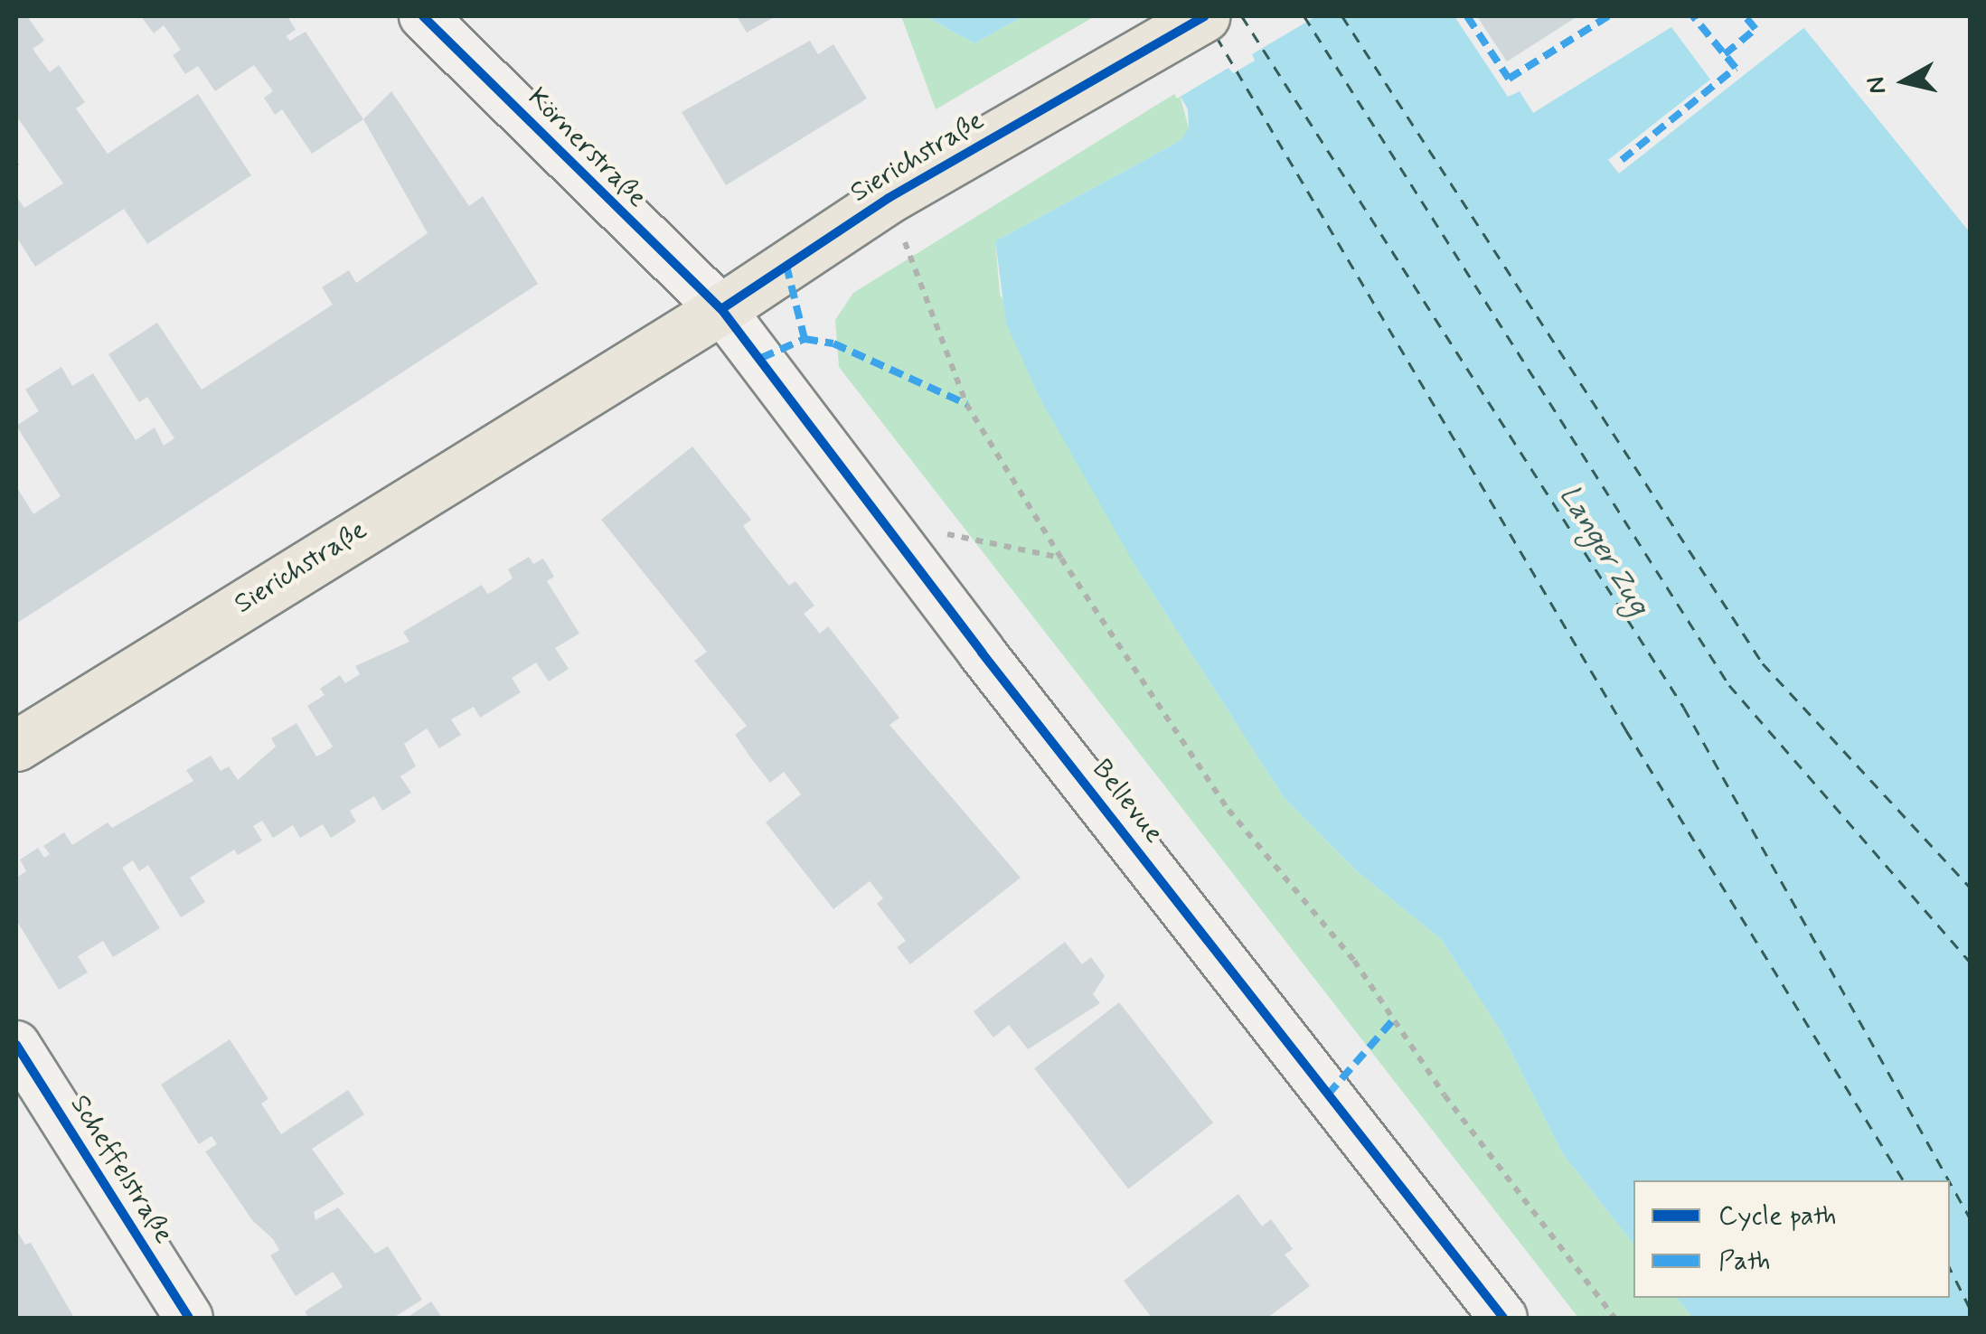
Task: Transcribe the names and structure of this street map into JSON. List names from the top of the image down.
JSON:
{
  "streets": {
    "main road": ["Sierichstraße"],
    "street": ["Körnerstraße", "Bellevue", "Scheffelstraße"]
  },
  "crossings": [
    ["Körnerstraße", "Sierichstraße"],
    ["Körnerstraße", "Bellevue"],
    ["Sierichstraße", "Bellevue"]
  ],
  "water": ["Langer Zug"],
  "legend": ["Cycle path", "Path"],
  "north": "left"
}
